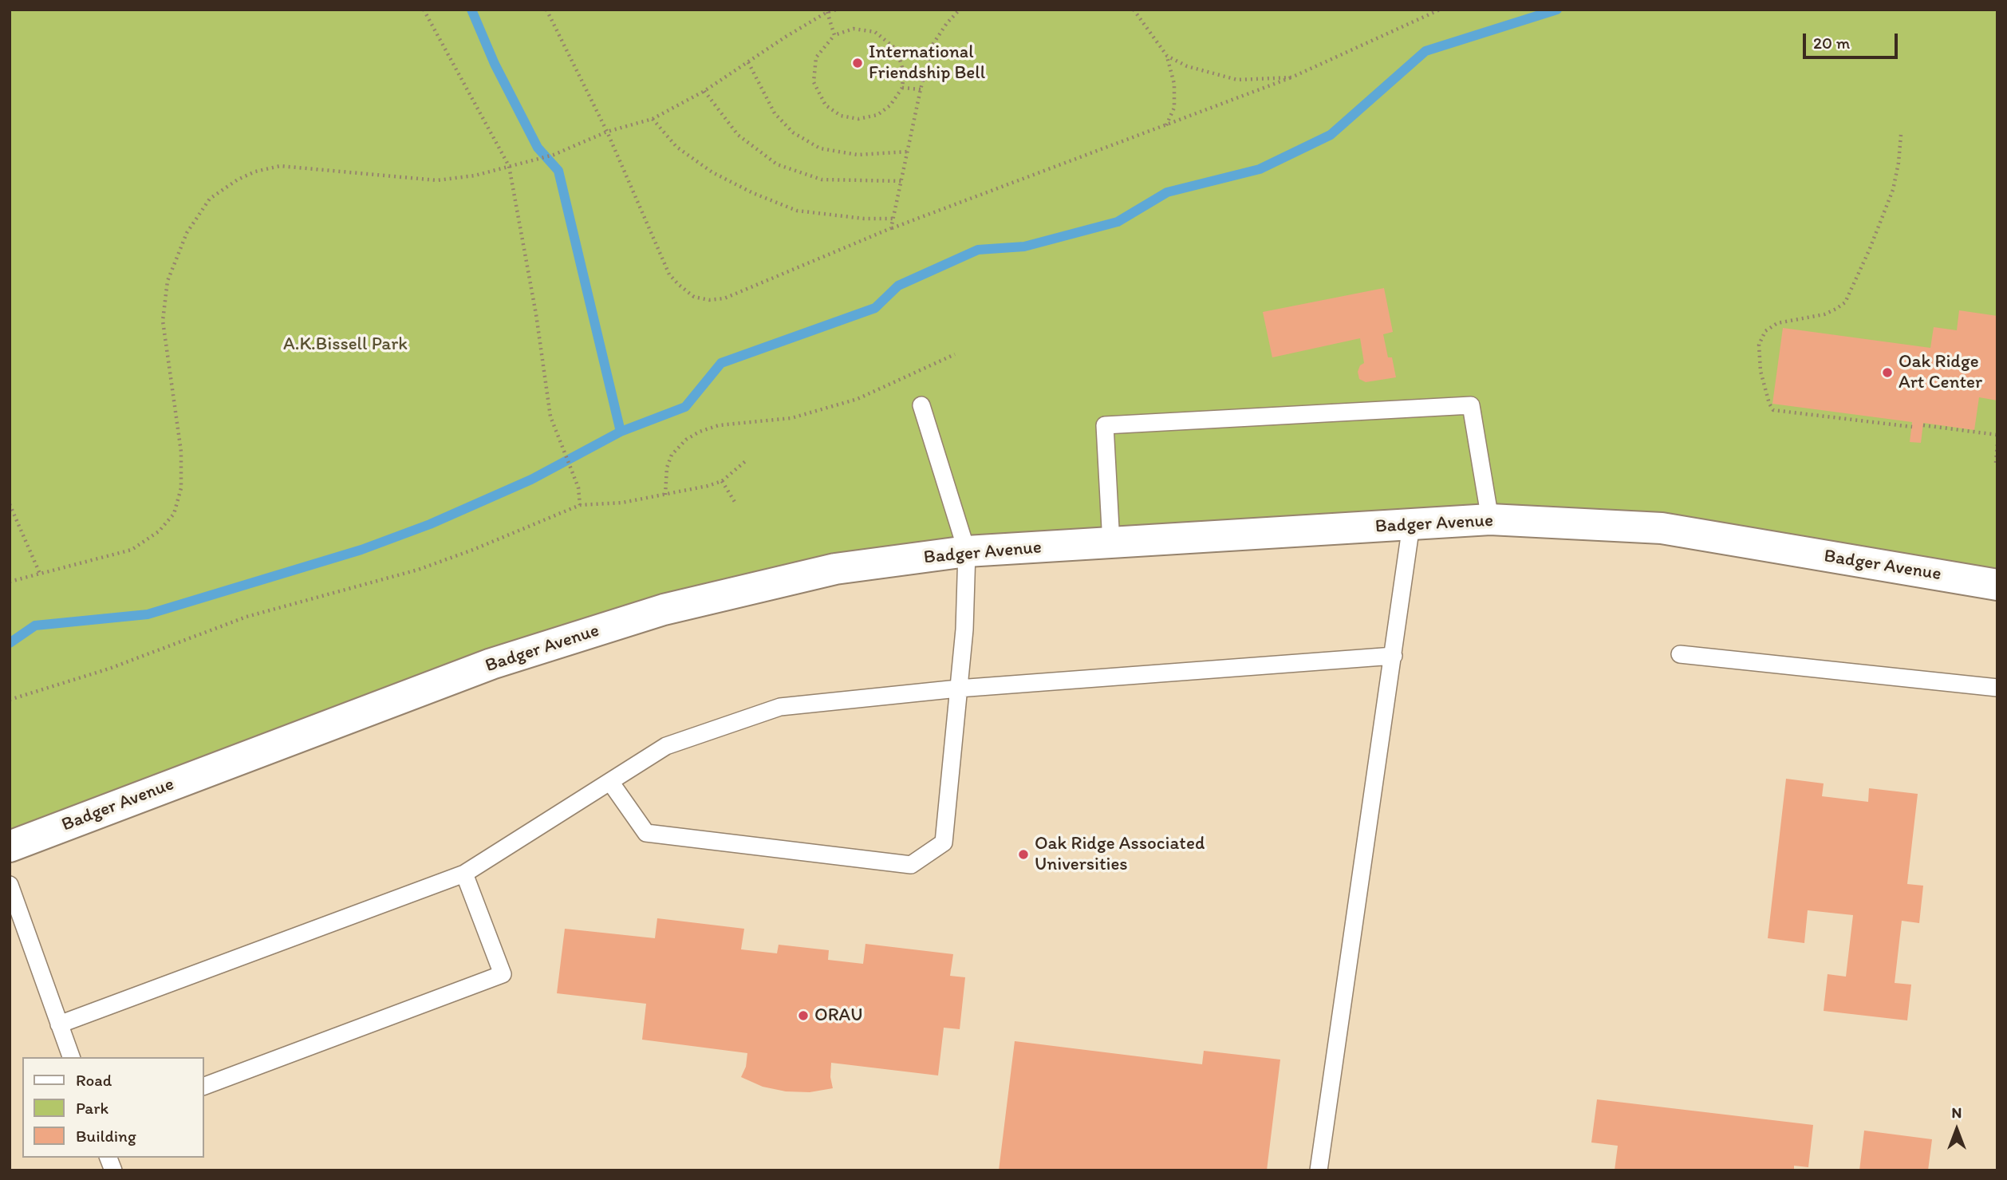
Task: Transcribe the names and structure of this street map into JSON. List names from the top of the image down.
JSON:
{
  "streets": {
    "street": ["Badger Avenue"]
  },
  "parks": ["A.K.Bissell Park"],
  "places": [
    "International Friendship Bell",
    "Oak Ridge Art Center",
    "Oak Ridge Associated Universities",
    "ORAU"
  ],
  "legend": ["Road", "Park", "Building"],
  "scale_bar": "20 m",
  "north": "top"
}
